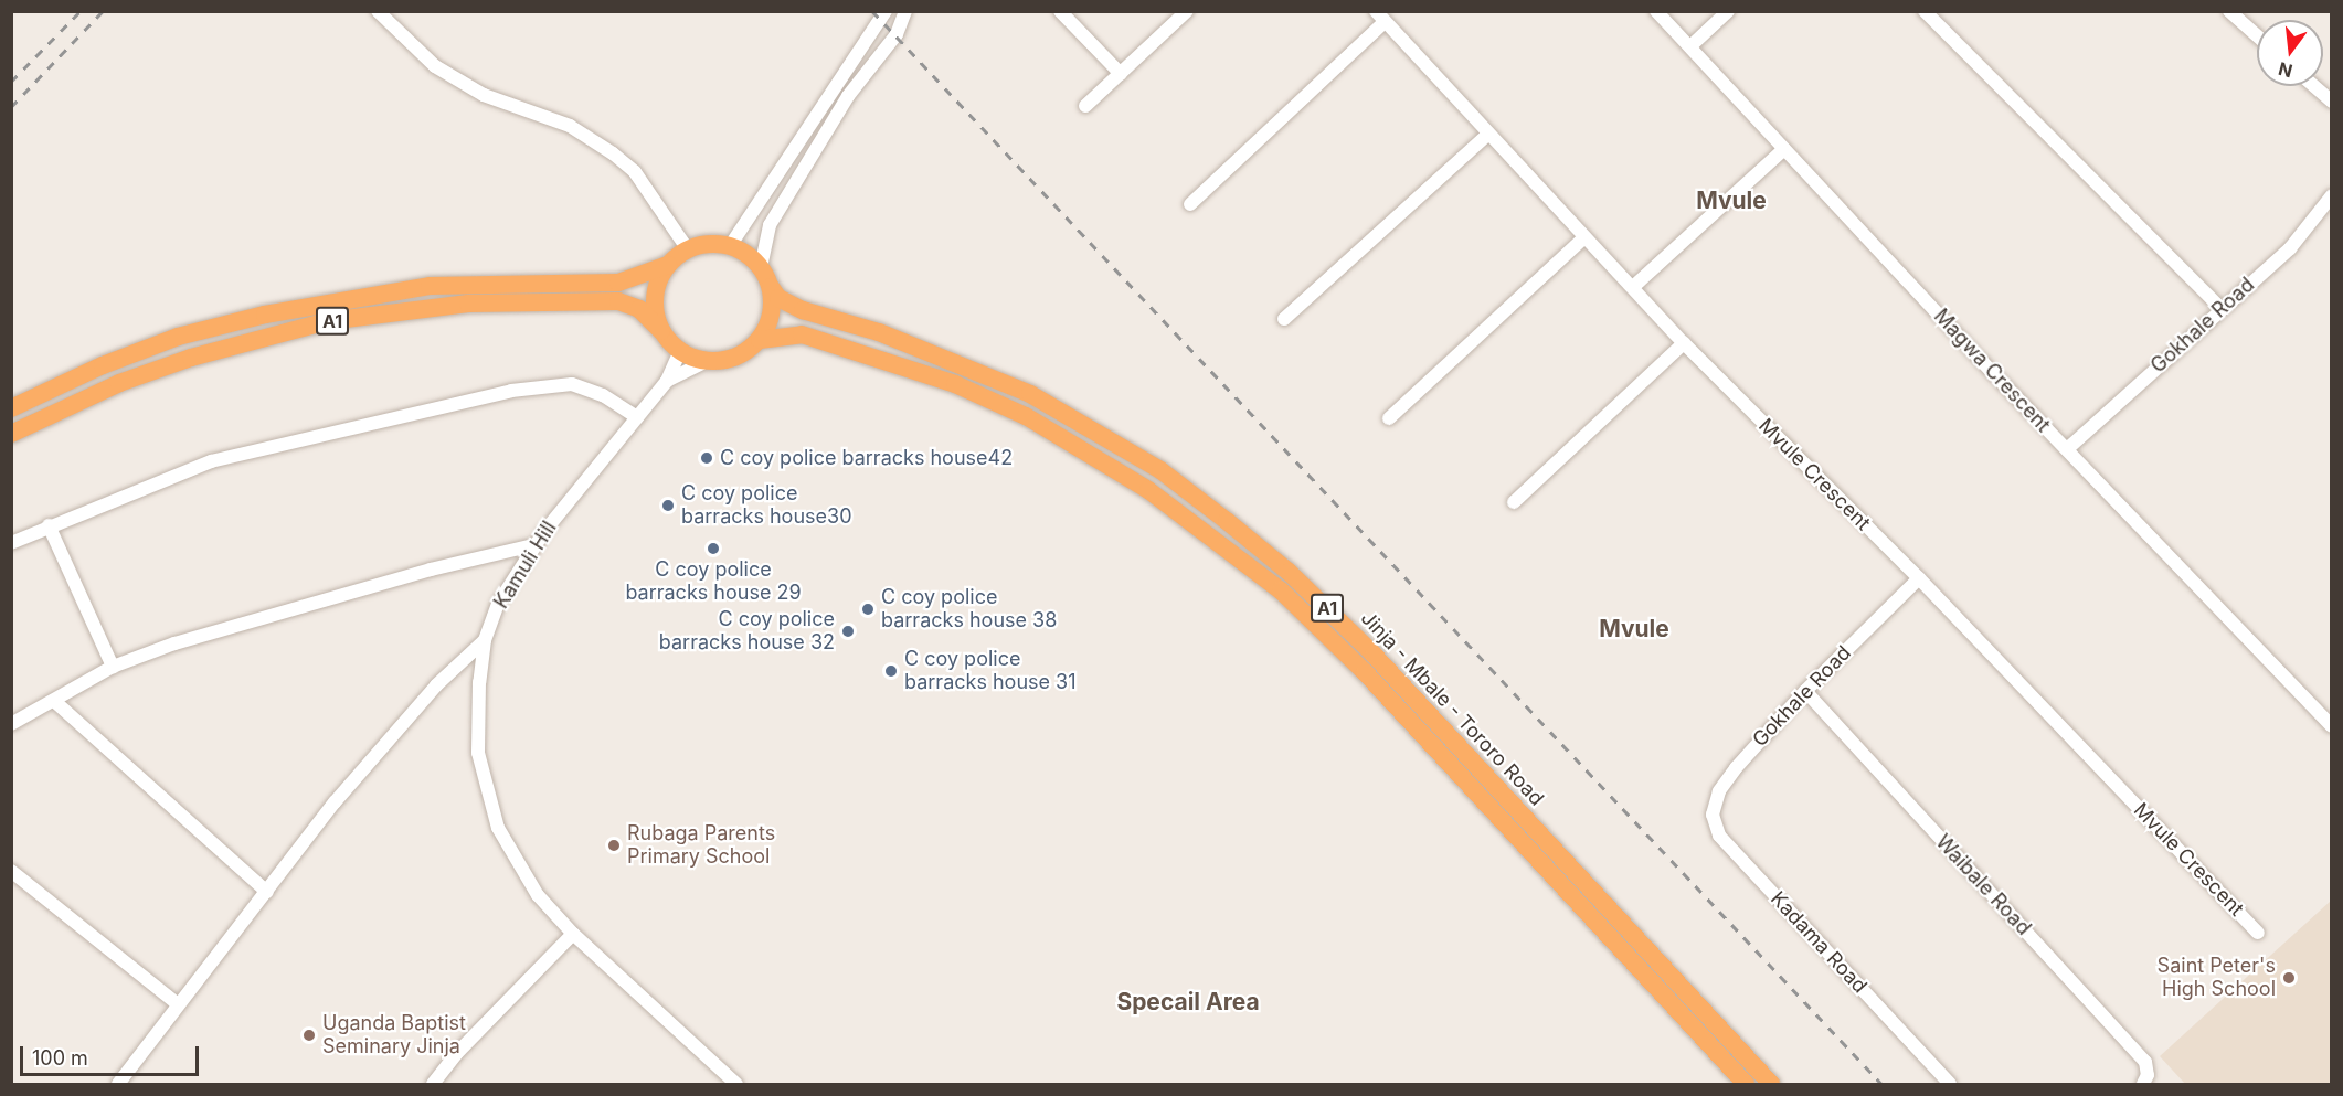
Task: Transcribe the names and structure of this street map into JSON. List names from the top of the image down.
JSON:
{
  "streets": {
    "highway": ["A1", "Jinja - Mbale - Tororo Road"],
    "street": [
      "Gokhale Road",
      "Magwa Crescent",
      "Mvule Crescent",
      "Kamuli Hill",
      "Waibale Road",
      "Kadama Road"
    ]
  },
  "crossings": [
    ["A1", "Kamuli Hill"],
    ["A1", "Jinja - Mbale - Tororo Road"],
    ["Gokhale Road", "Magwa Crescent"],
    ["Gokhale Road", "Mvule Crescent"],
    ["Gokhale Road", "Waibale Road"],
    ["Gokhale Road", "Kadama Road"],
    ["Kamuli Hill", "Jinja - Mbale - Tororo Road"]
  ],
  "districts": ["Mvule", "Mvule", "Specail Area"],
  "places": [
    "C coy police barracks house42",
    "C coy police barracks house30",
    "C coy police barracks house 29",
    "C coy police barracks house 38",
    "C coy police barracks house 32",
    "C coy police barracks house 31",
    "Rubaga Parents Primary School",
    "Saint Peter's High School",
    "Uganda Baptist Seminary Jinja"
  ],
  "scale_bar": "100 m",
  "north": "bottom"
}
